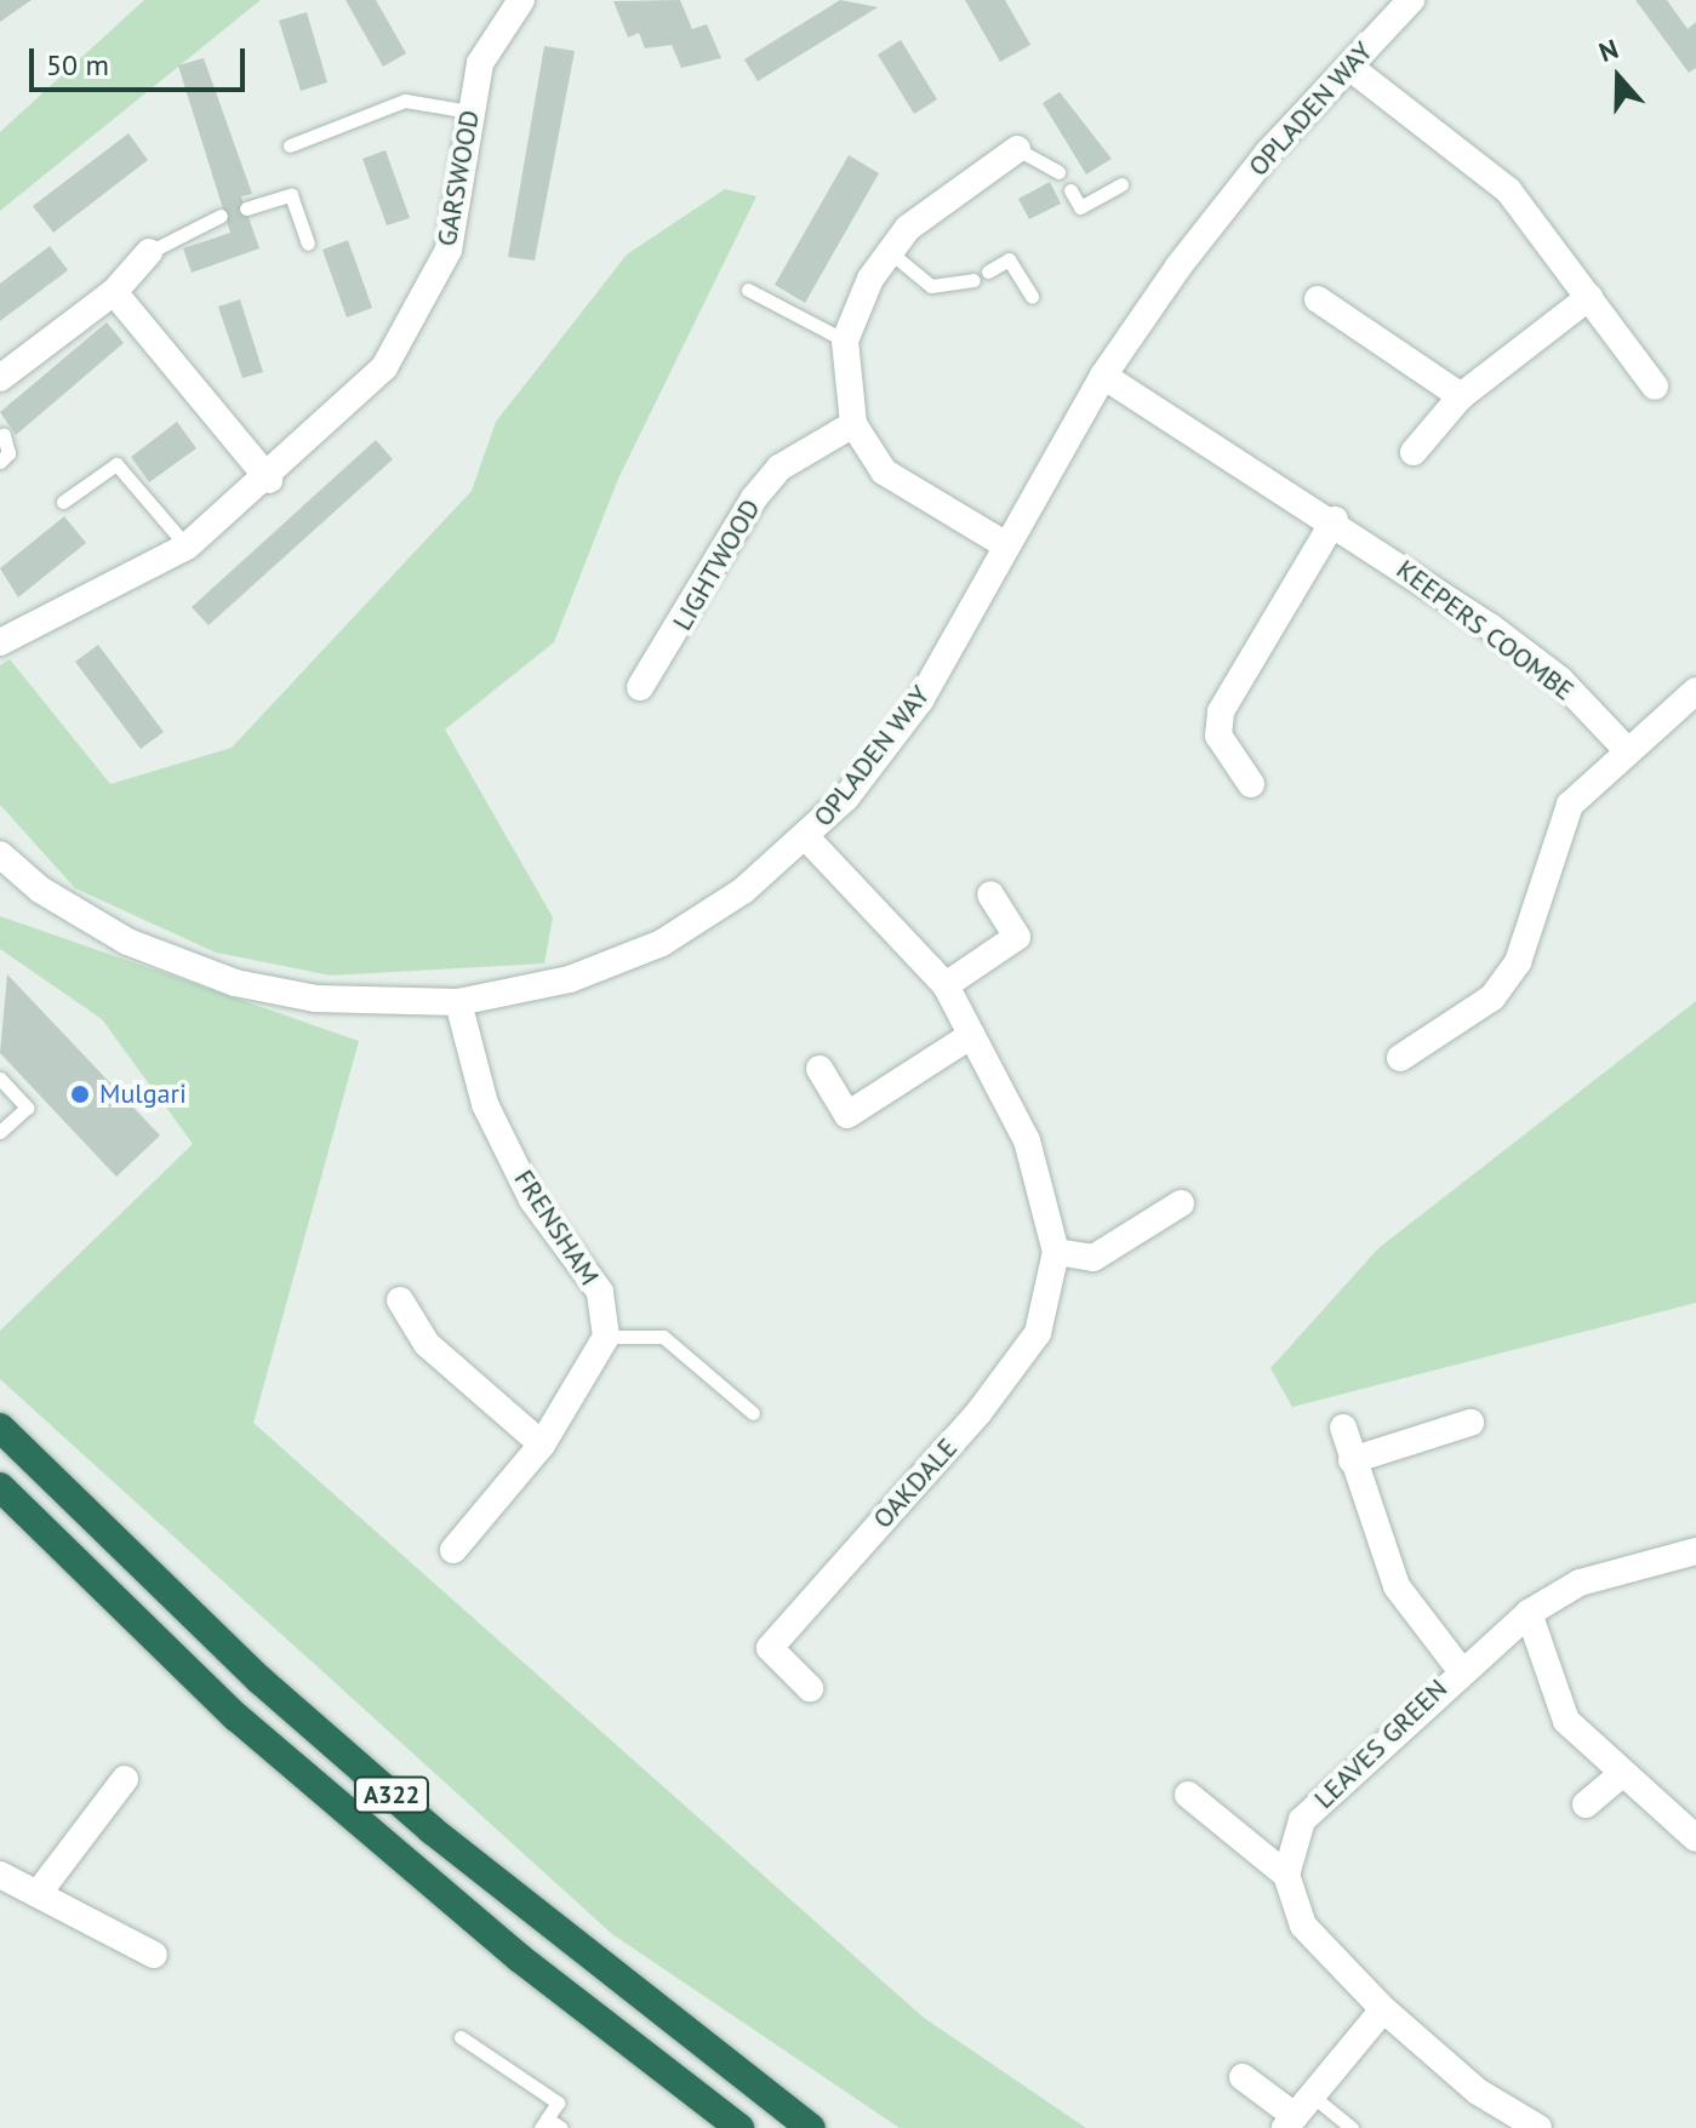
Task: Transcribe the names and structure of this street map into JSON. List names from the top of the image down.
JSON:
{
  "streets": {
    "highway": ["A322"],
    "street": [
      "OPLADEN WAY",
      "GARSWOOD",
      "LIGHTWOOD",
      "KEEPERS COOMBE",
      "FRENSHAM",
      "OAKDALE",
      "LEAVES GREEN"
    ]
  },
  "crossings": [
    ["OPLADEN WAY", "KEEPERS COOMBE"],
    ["OPLADEN WAY", "FRENSHAM"],
    ["OPLADEN WAY", "OAKDALE"]
  ],
  "places": ["Mulgari"],
  "scale_bar": "50 m",
  "north": "top"
}
